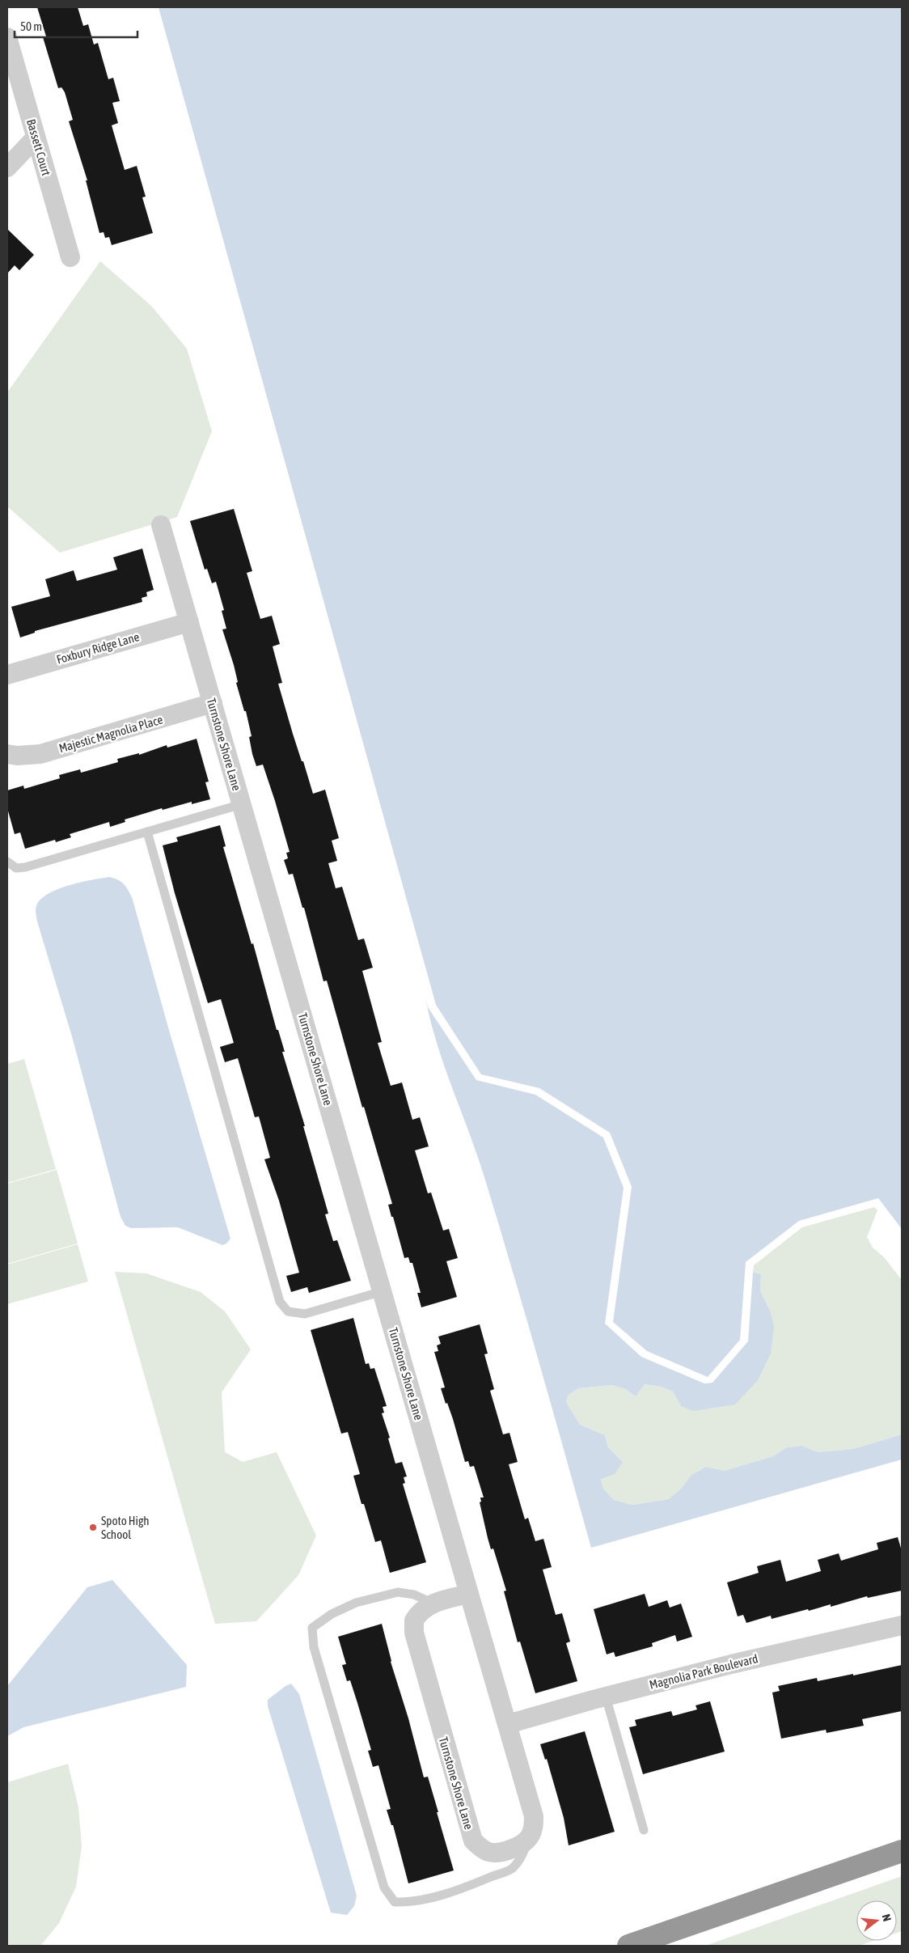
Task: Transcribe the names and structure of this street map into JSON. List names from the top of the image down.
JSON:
{
  "streets": {
    "street": [
      "Bassett Court",
      "Foxbury Ridge Lane",
      "Majestic Magnolia Place",
      "Turnstone Shore Lane",
      "Magnolia Park Boulevard"
    ]
  },
  "crossings": [
    ["Foxbury Ridge Lane", "Turnstone Shore Lane"],
    ["Majestic Magnolia Place", "Turnstone Shore Lane"],
    ["Turnstone Shore Lane", "Magnolia Park Boulevard"]
  ],
  "places": ["Spoto High School"],
  "scale_bar": "50 m",
  "north": "right"
}
